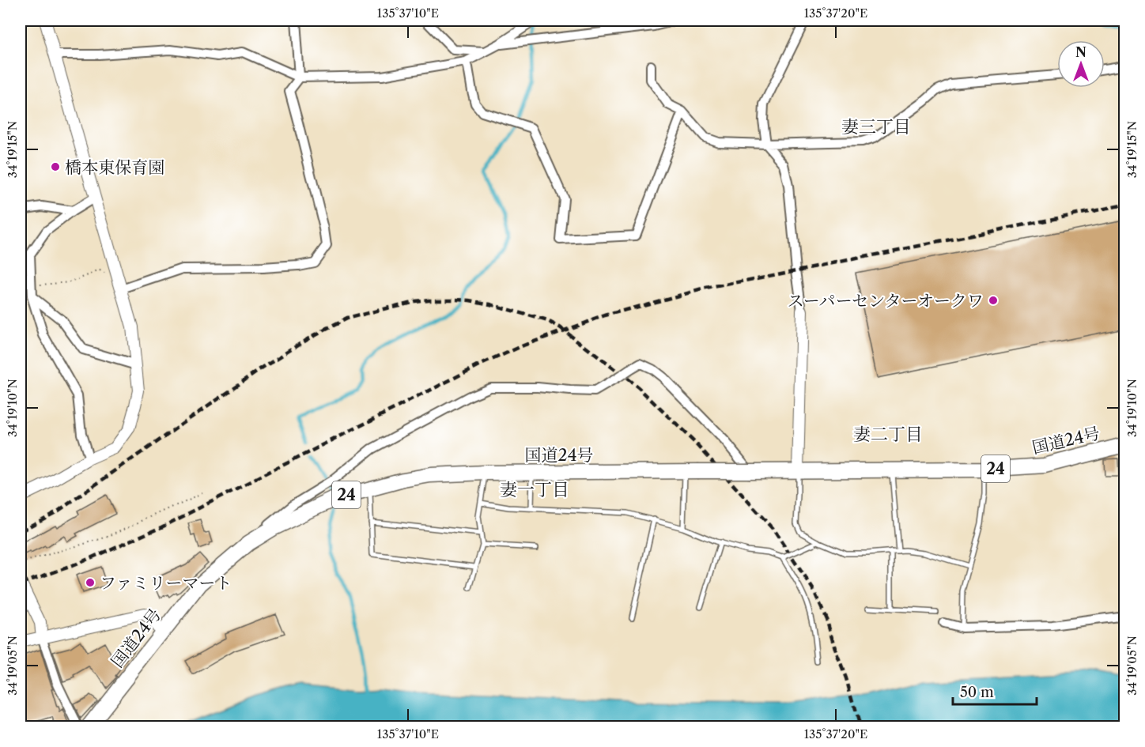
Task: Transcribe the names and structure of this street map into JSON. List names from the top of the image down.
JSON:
{
  "streets": {
    "highway": ["国道24号", "24"]
  },
  "districts": ["妻三丁目", "妻二丁目", "妻一丁目"],
  "places": ["橋本東保育園", "スーパーセンターオークワ", "ファミリーマート"],
  "scale_bar": "50 m",
  "north": "top",
  "coordinates": [
    "135°37'10\"E",
    "135°37'20\"E",
    "34°19'15\"N",
    "34°19'10\"N",
    "34°19'05\"N"
  ]
}
